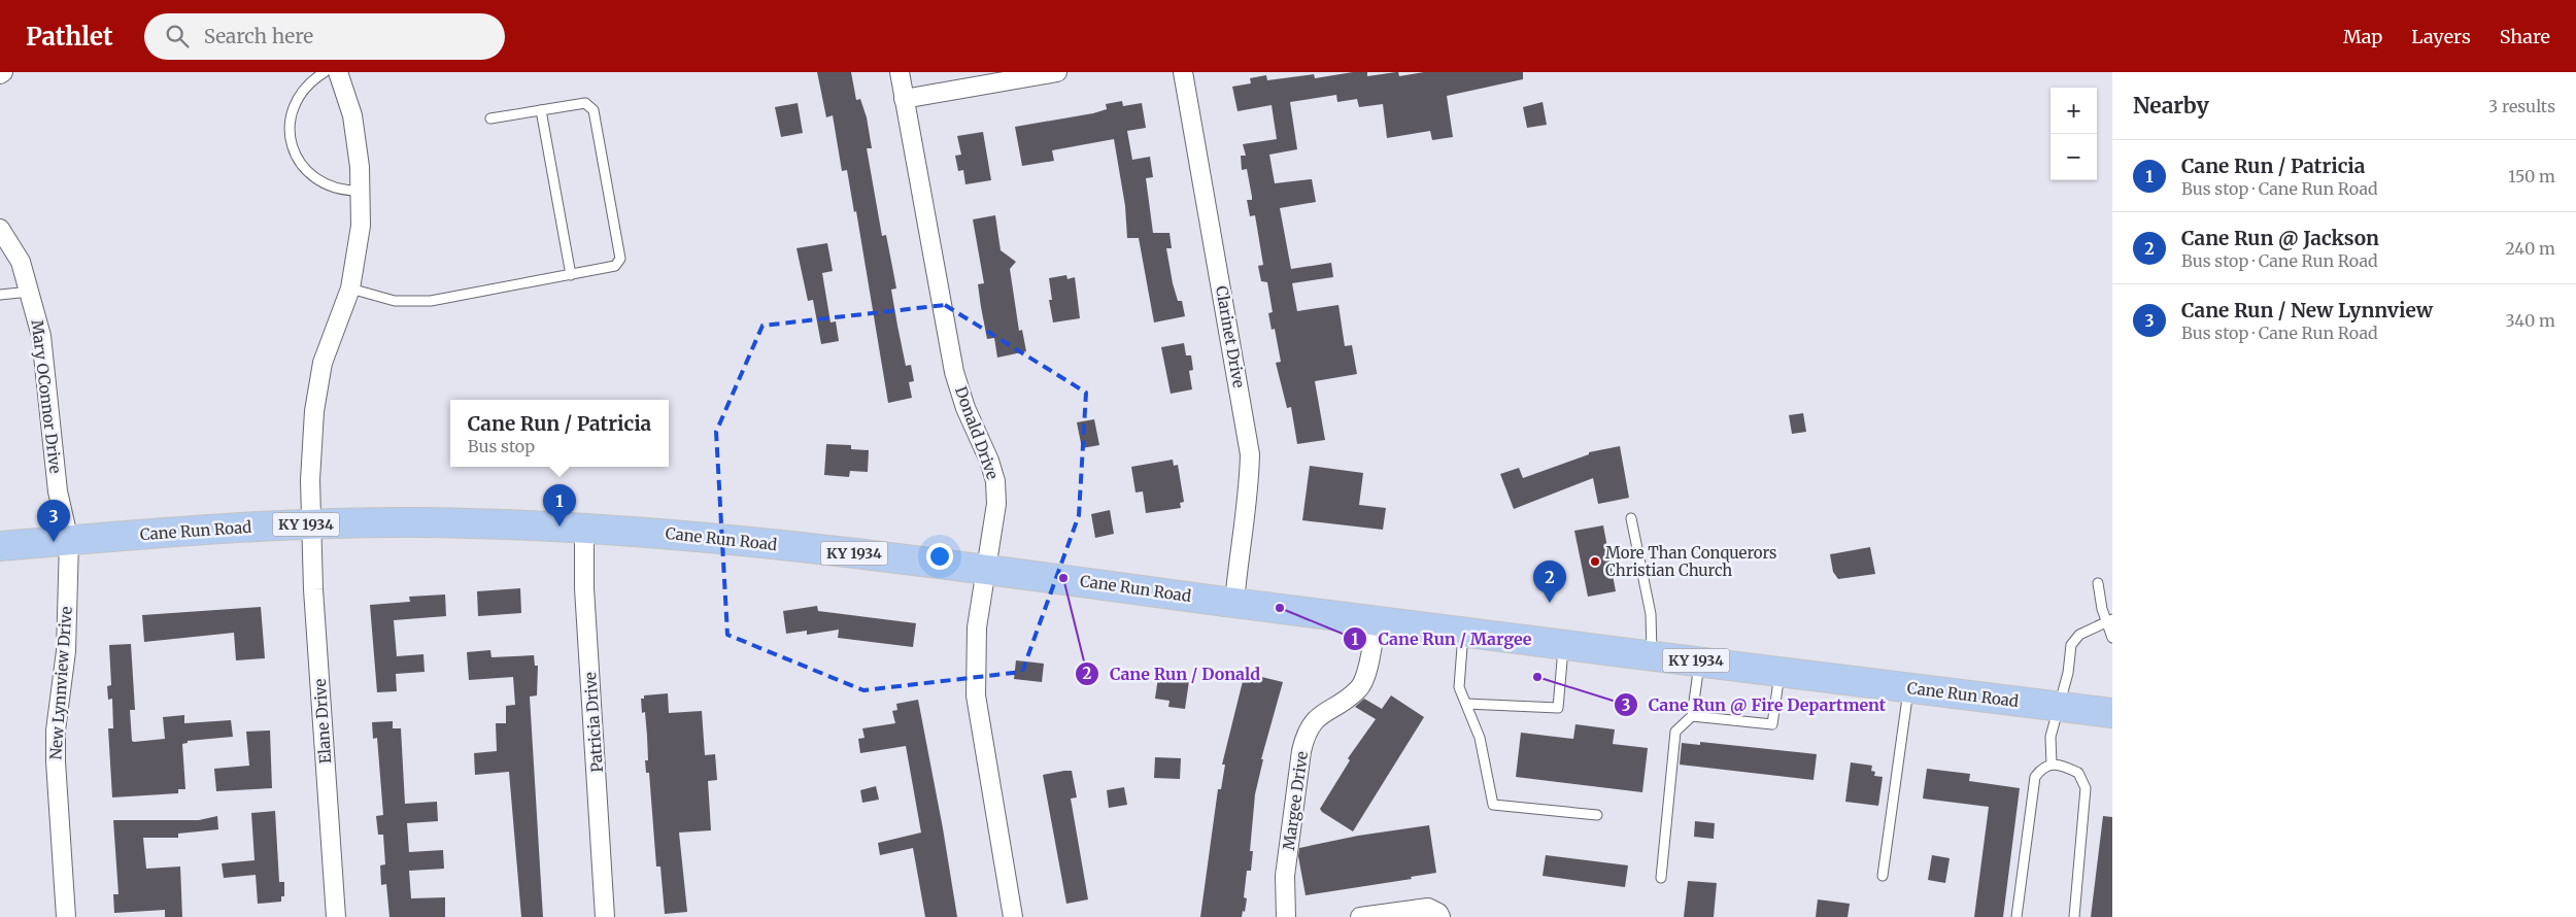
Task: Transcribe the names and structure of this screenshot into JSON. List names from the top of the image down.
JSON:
{
  "streets": {
    "highway": ["KY 1934", "Cane Run Road"],
    "street": [
      "Clarinet Drive",
      "Mary OConnor Drive",
      "Donald Drive",
      "New Lynnview Drive",
      "Elane Drive",
      "Patricia Drive",
      "Margee Drive"
    ]
  },
  "crossings": [
    ["Clarinet Drive", "Cane Run Road"],
    ["Mary OConnor Drive", "Cane Run Road"],
    ["Mary OConnor Drive", "New Lynnview Drive"],
    ["Donald Drive", "Cane Run Road"],
    ["Cane Run Road", "New Lynnview Drive"],
    ["Cane Run Road", "Elane Drive"],
    ["Cane Run Road", "Patricia Drive"],
    ["Cane Run Road", "Margee Drive"]
  ],
  "places": [
    "More Than Conquerors Christian Church",
    "Cane Run / Donald",
    "Cane Run / Margee",
    "Cane Run @ Fire Department"
  ],
  "page": {
    "header": "Pathlet",
    "search": "Search here",
    "nav": ["Map", "Layers", "Share"],
    "heading": ["Nearby", "3 results"],
    "map_buttons": ["+", "−"],
    "list": [
      {
        "mark": "1",
        "name": "Cane Run / Patricia",
        "note": "Bus stop · Cane Run Road",
        "value": "150 m"
      },
      {
        "mark": "2",
        "name": "Cane Run @ Jackson",
        "note": "Bus stop · Cane Run Road",
        "value": "240 m"
      },
      {
        "mark": "3",
        "name": "Cane Run / New Lynnview",
        "note": "Bus stop · Cane Run Road",
        "value": "340 m"
      }
    ],
    "popup": ["Cane Run / Patricia", "Bus stop"],
    "pins": ["1", "3", "2"]
  }
}
